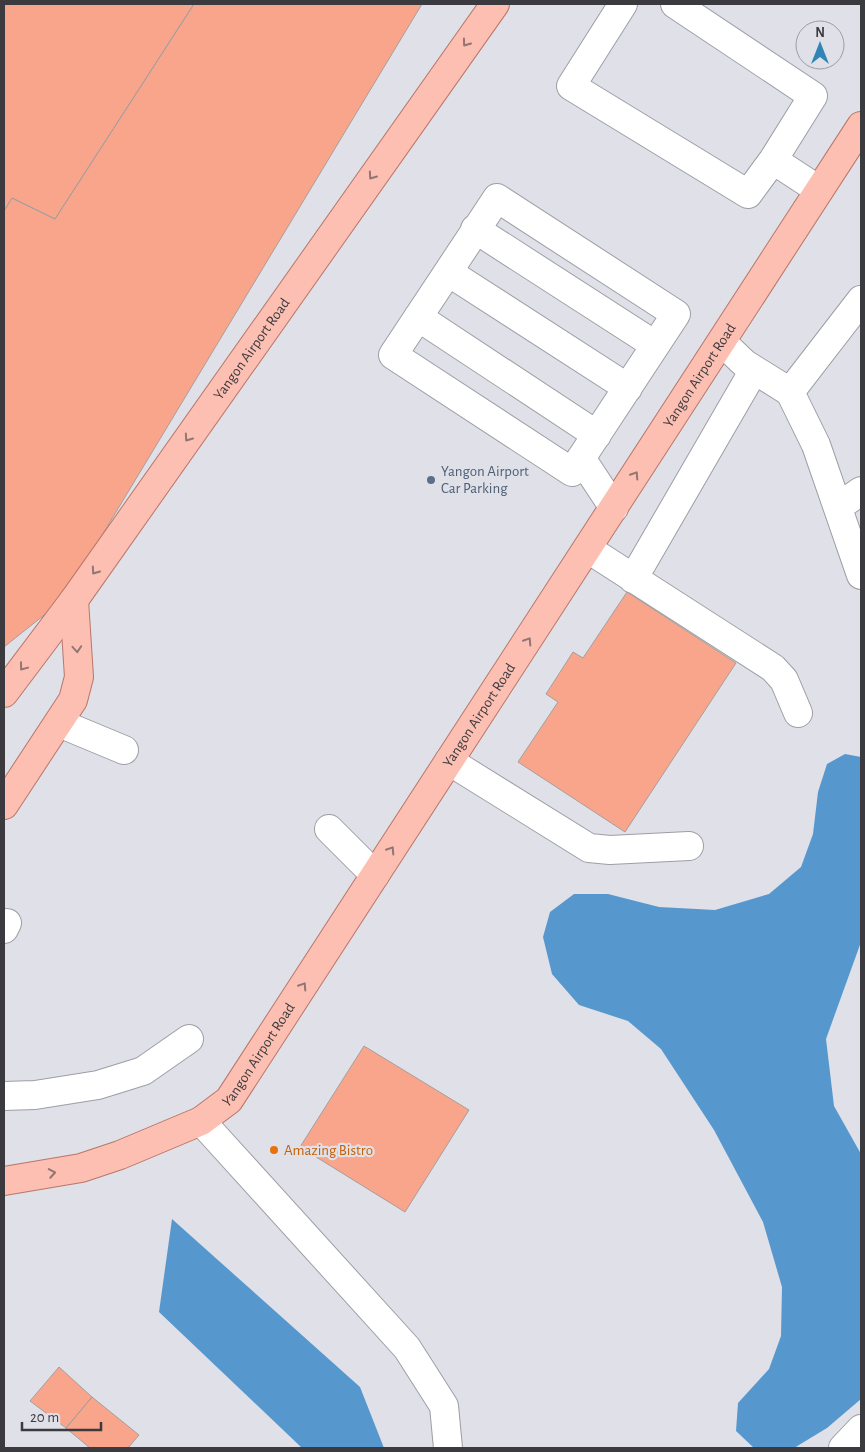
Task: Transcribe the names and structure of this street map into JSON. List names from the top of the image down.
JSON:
{
  "streets": {
    "main road": ["Yangon Airport Road"]
  },
  "places": ["Yangon Airport Car Parking", "Amazing Bistro"],
  "scale_bar": "20 m",
  "north": "top"
}
